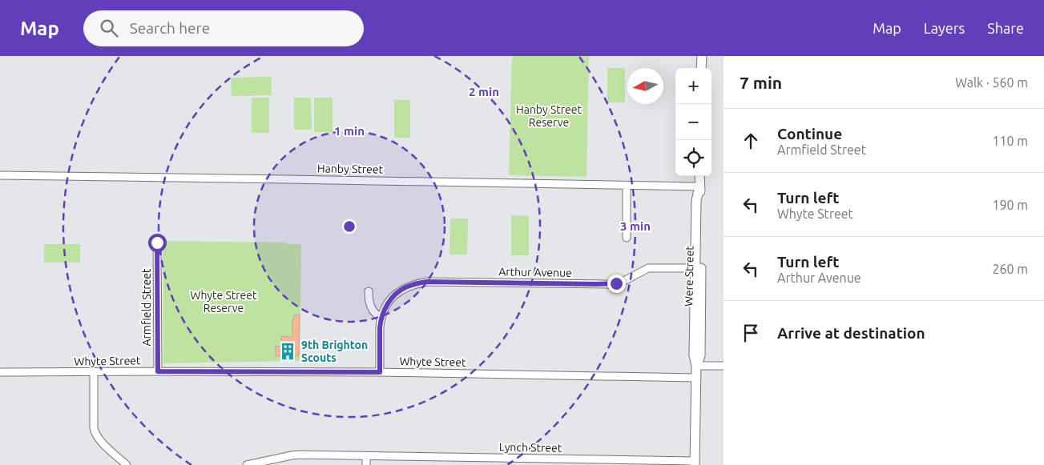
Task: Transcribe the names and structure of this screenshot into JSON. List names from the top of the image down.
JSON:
{
  "streets": {
    "street": [
      "Hanby Street",
      "Arthur Avenue",
      "Were Street",
      "Armfield Street",
      "Whyte Street",
      "Lynch Street"
    ]
  },
  "crossings": [
    ["Hanby Street", "Were Street"],
    ["Arthur Avenue", "Were Street"],
    ["Arthur Avenue", "Whyte Street"],
    ["Were Street", "Whyte Street"],
    ["Were Street", "Lynch Street"],
    ["Armfield Street", "Whyte Street"]
  ],
  "parks": ["Hanby Street Reserve", "Whyte Street Reserve"],
  "places": {
    "building": ["9th Brighton Scouts"]
  },
  "north": "left",
  "page": {
    "header": "Map",
    "search": "Search here",
    "nav": ["Map", "Layers", "Share"],
    "heading": ["7 min", "Walk · 560 m"],
    "map_buttons": ["+", "−"],
    "list": [
      ["Continue", "Armfield Street", "110 m"],
      ["Turn left", "Whyte Street", "190 m"],
      ["Turn left", "Arthur Avenue", "260 m"],
      "Arrive at destination"
    ]
  },
  "rings": ["2 min", "1 min", "3 min"]
}
